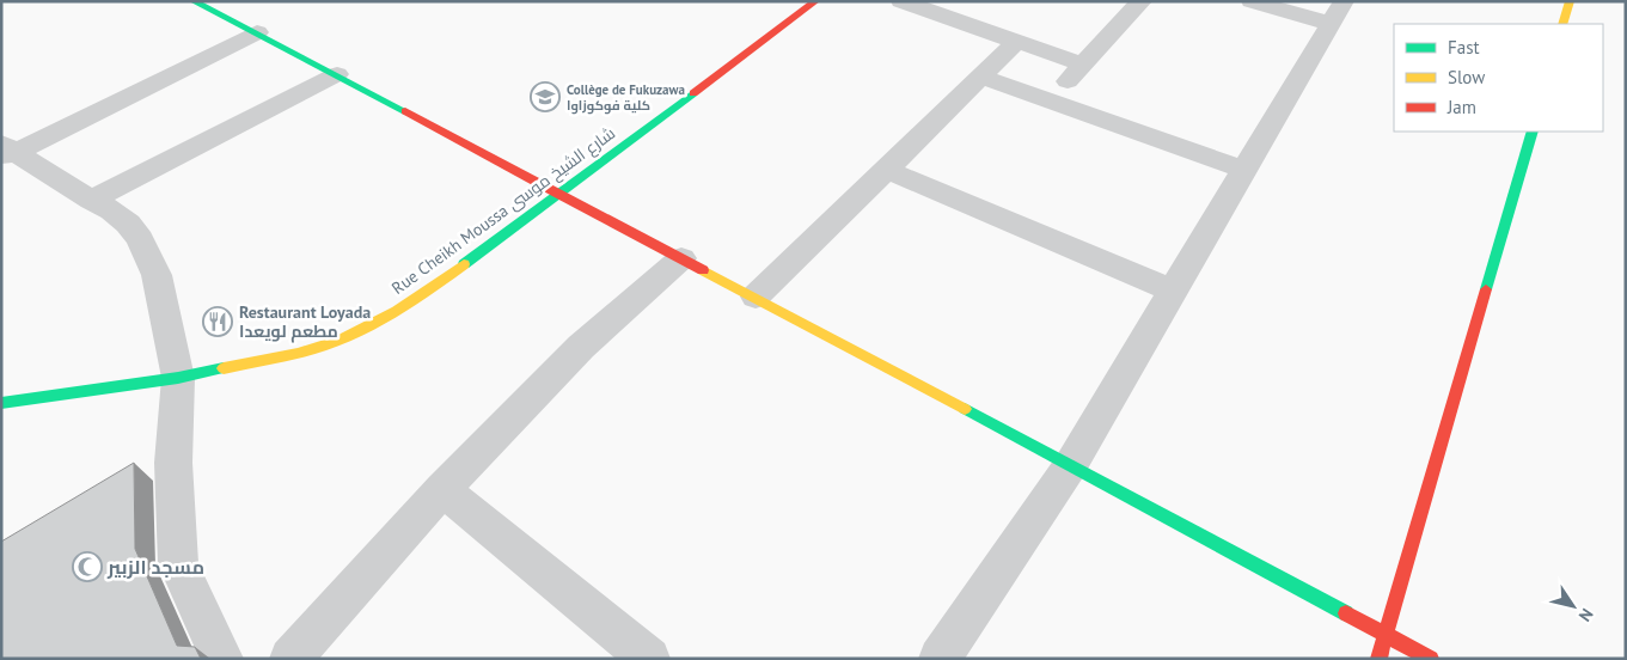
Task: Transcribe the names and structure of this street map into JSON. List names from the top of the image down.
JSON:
{
  "streets": {
    "street": ["Rue Cheikh Moussa شارع الشيخ موسى"]
  },
  "places": {
    "school or university": ["Collège de Fukuzawa كلية فوكوزاوا"],
    "restaurant": ["Restaurant Loyada مطعم لويعدا"],
    "mosque": ["مسجد الزبير"]
  },
  "legend": ["Fast", "Slow", "Jam"],
  "north": "bottom right"
}
